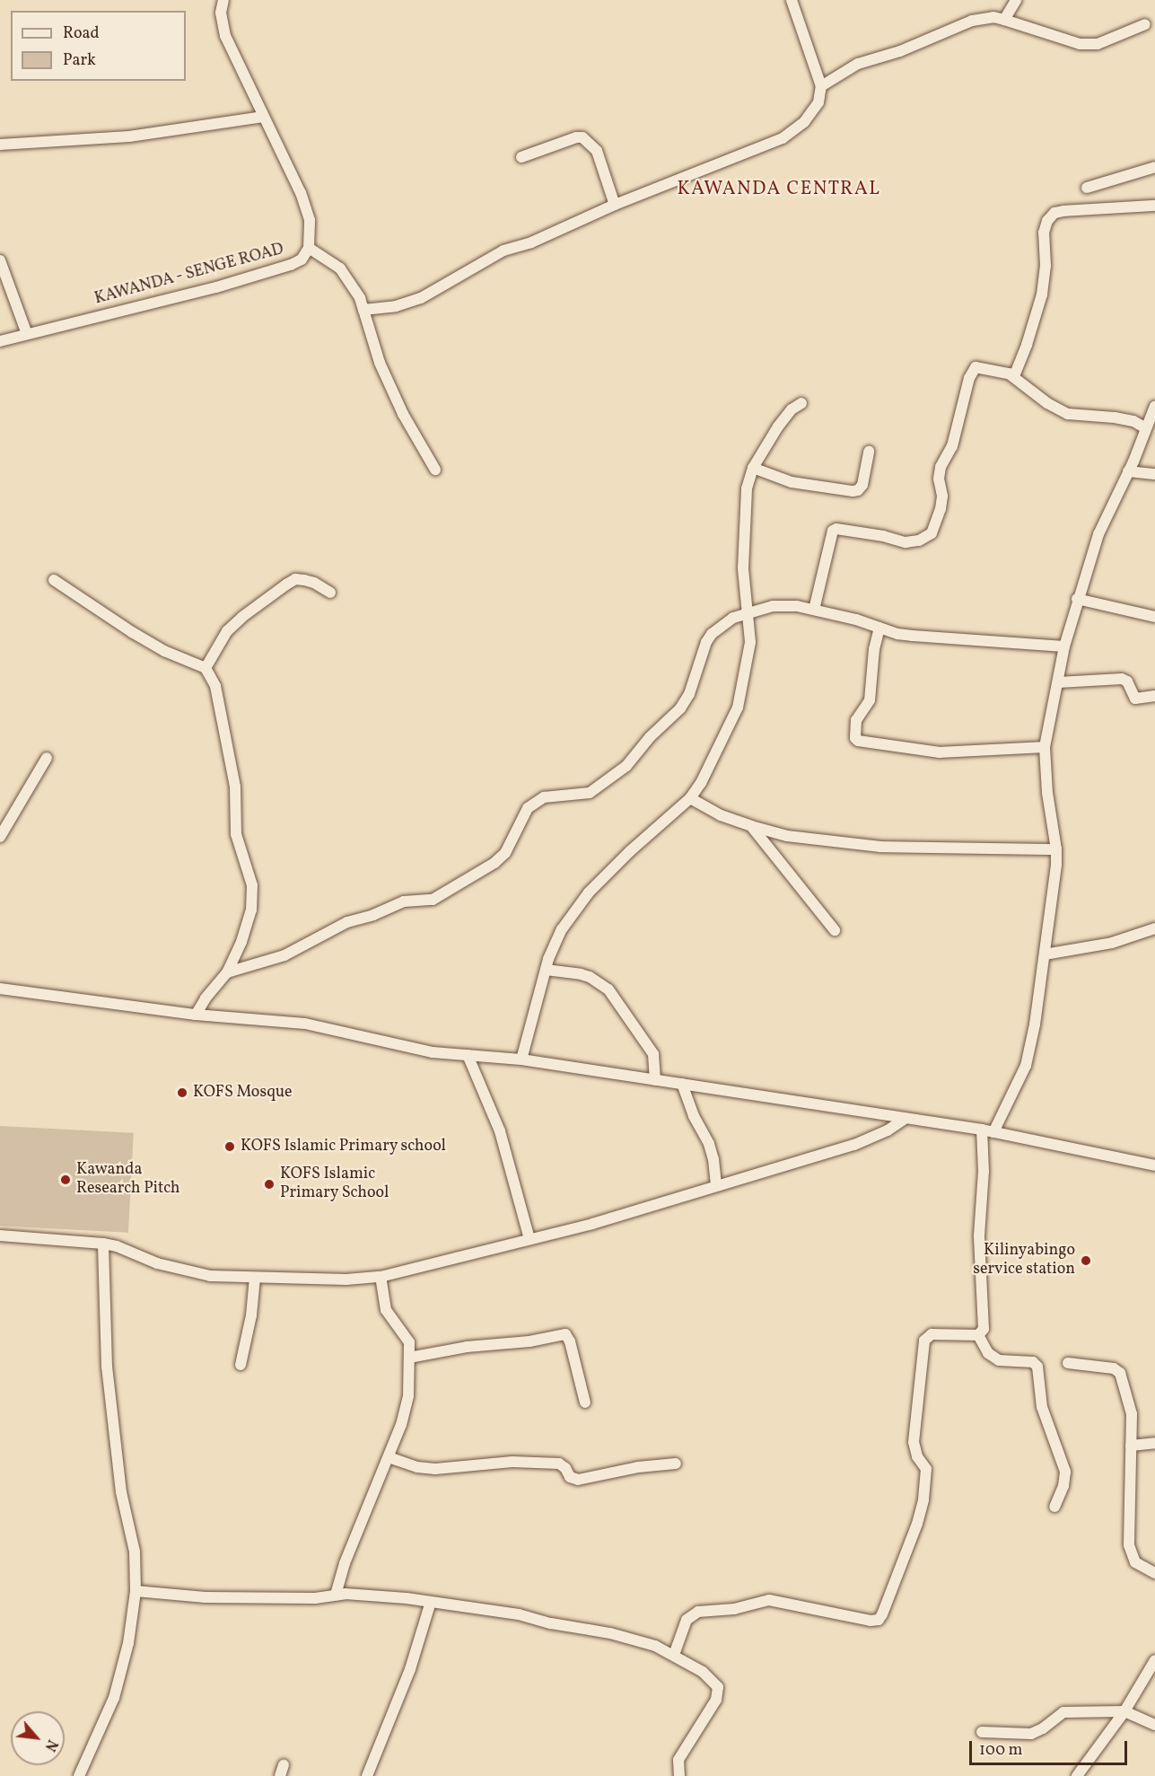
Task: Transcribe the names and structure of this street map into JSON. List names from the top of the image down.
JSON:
{
  "streets": {
    "street": ["KAWANDA - SENGE ROAD"]
  },
  "districts": ["KAWANDA CENTRAL"],
  "places": [
    "KOFS Mosque",
    "KOFS Islamic Primary school",
    "Kawanda Research Pitch",
    "KOFS Islamic Primary School",
    "Kilinyabingo service station"
  ],
  "legend": ["Road", "Park"],
  "scale_bar": "100 m",
  "north": "bottom right"
}
